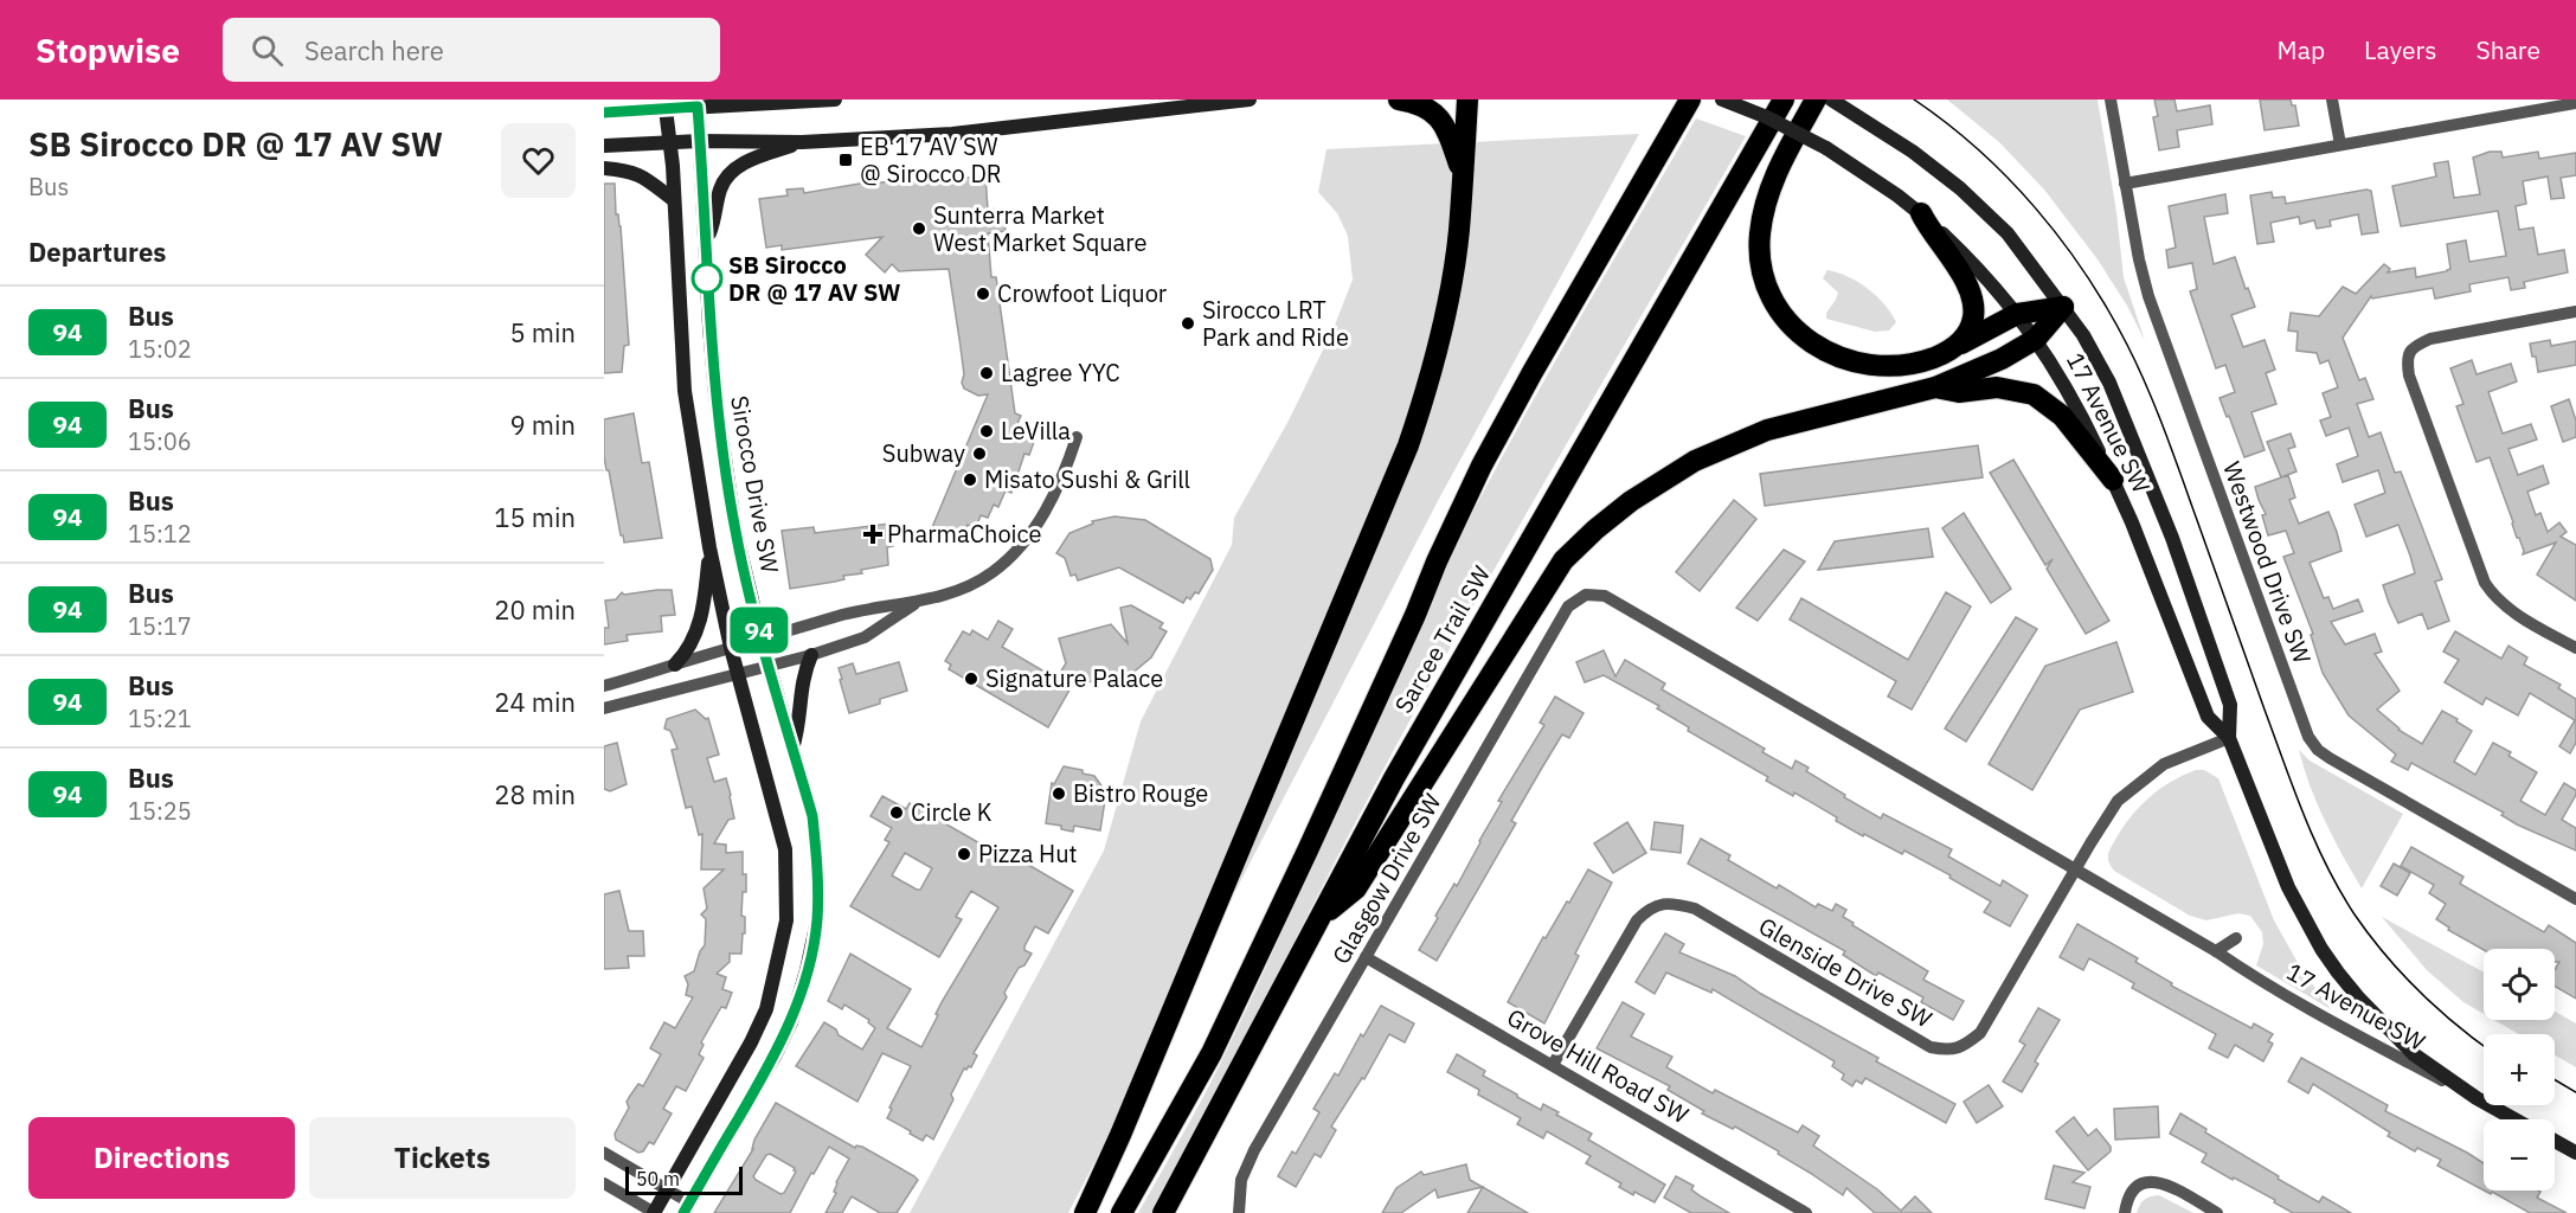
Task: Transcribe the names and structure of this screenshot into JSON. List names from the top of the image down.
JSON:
{
  "streets": {
    "highway": ["Sarcee Trail SW"],
    "main road": ["17 Avenue SW", "Sirocco Drive SW"],
    "street": [
      "Westwood Drive SW",
      "Glasgow Drive SW",
      "Glenside Drive SW",
      "Grove Hill Road SW"
    ]
  },
  "crossings": [
    ["17 Avenue SW", "Glasgow Drive SW"],
    ["17 Avenue SW", "Glenside Drive SW"],
    ["Glasgow Drive SW", "Grove Hill Road SW"],
    ["Glenside Drive SW", "Grove Hill Road SW"]
  ],
  "places": {
    "transit": ["EB 17 AV SW @ Sirocco DR"],
    "other": [
      "Sunterra Market West Market Square",
      "SB Sirocco DR @ 17 AV SW",
      "Crowfoot Liquor",
      "Sirocco LRT Park and Ride",
      "Lagree YYC",
      "LeVilla",
      "Subway",
      "Misato Sushi & Grill",
      "Signature Palace",
      "Bistro Rouge",
      "Circle K",
      "Pizza Hut"
    ],
    "health": ["PharmaChoice"]
  },
  "lines": ["bus line 94"],
  "scale_bar": "50 m",
  "page": {
    "header": "Stopwise",
    "search": "Search here",
    "nav": ["Map", "Layers", "Share"],
    "heading": [
      ["SB Sirocco DR @ 17 AV SW", "Bus"],
      "Departures"
    ],
    "on_map": "94",
    "list": [
      {
        "mark": "94",
        "name": "Bus",
        "note": "15:02",
        "value": "5 min"
      },
      {
        "mark": "94",
        "name": "Bus",
        "note": "15:06",
        "value": "9 min"
      },
      {
        "mark": "94",
        "name": "Bus",
        "note": "15:12",
        "value": "15 min"
      },
      {
        "mark": "94",
        "name": "Bus",
        "note": "15:17",
        "value": "20 min"
      },
      {
        "mark": "94",
        "name": "Bus",
        "note": "15:21",
        "value": "24 min"
      },
      {
        "mark": "94",
        "name": "Bus",
        "note": "15:25",
        "value": "28 min"
      }
    ],
    "map_buttons": ["+", "−"],
    "buttons": ["Directions", "Tickets"],
    "scale": "50 m"
  }
}
